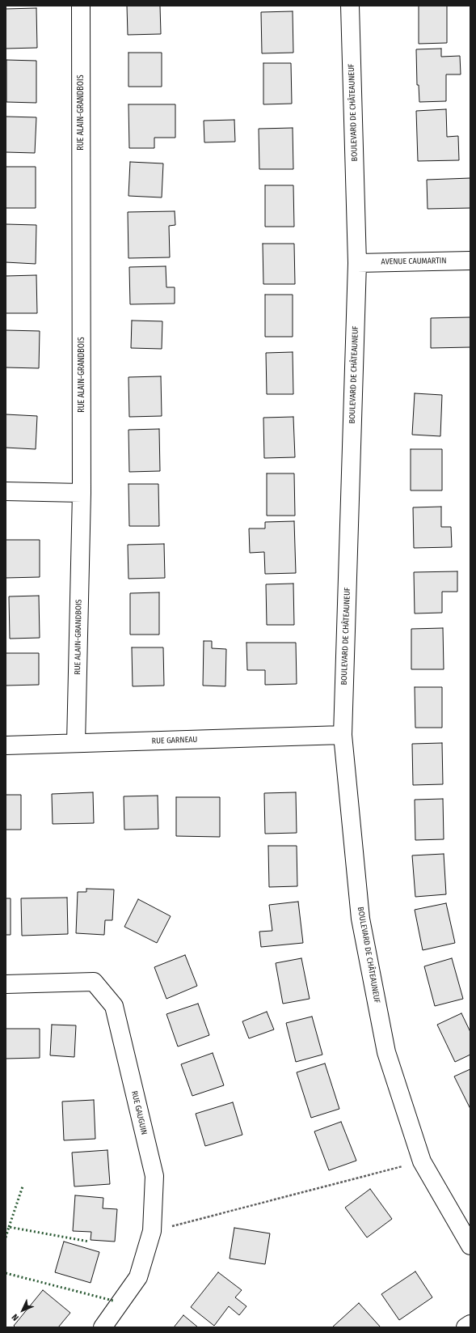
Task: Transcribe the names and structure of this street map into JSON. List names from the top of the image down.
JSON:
{
  "streets": {
    "street": [
      "RUE ALAIN-GRANDBOIS",
      "BOULEVARD DE CHÂTEAUNEUF",
      "AVENUE CAUMARTIN",
      "RUE GARNEAU",
      "RUE GAUGUIN"
    ]
  },
  "crossings": [
    ["RUE ALAIN-GRANDBOIS", "RUE GARNEAU"],
    ["BOULEVARD DE CHÂTEAUNEUF", "AVENUE CAUMARTIN"],
    ["BOULEVARD DE CHÂTEAUNEUF", "RUE GARNEAU"]
  ],
  "north": "bottom left"
}
